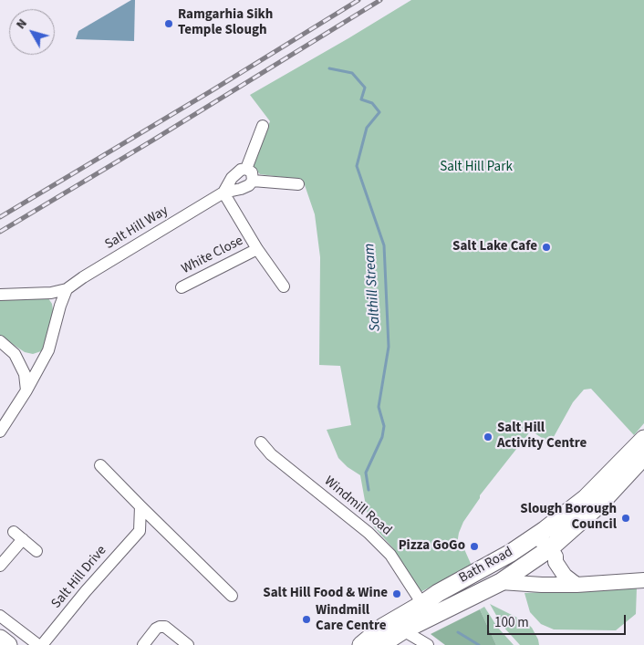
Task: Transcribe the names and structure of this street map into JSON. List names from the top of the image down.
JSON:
{
  "streets": {
    "main road": ["Bath Road"],
    "street": [
      "Salt Hill Way",
      "White Close",
      "Windmill Road",
      "Salt Hill Drive"
    ]
  },
  "crossings": [
    ["Salt Hill Way", "White Close"],
    ["Windmill Road", "Bath Road"]
  ],
  "water": ["Salthill Stream"],
  "parks": ["Salt Hill Park"],
  "places": [
    "Ramgarhia Sikh Temple Slough",
    "Salt Lake Cafe",
    "Salt Hill Activity Centre",
    "Slough Borough Council",
    "Pizza GoGo",
    "Salt Hill Food & Wine",
    "Windmill Care Centre"
  ],
  "scale_bar": "100 m",
  "north": "top left"
}
